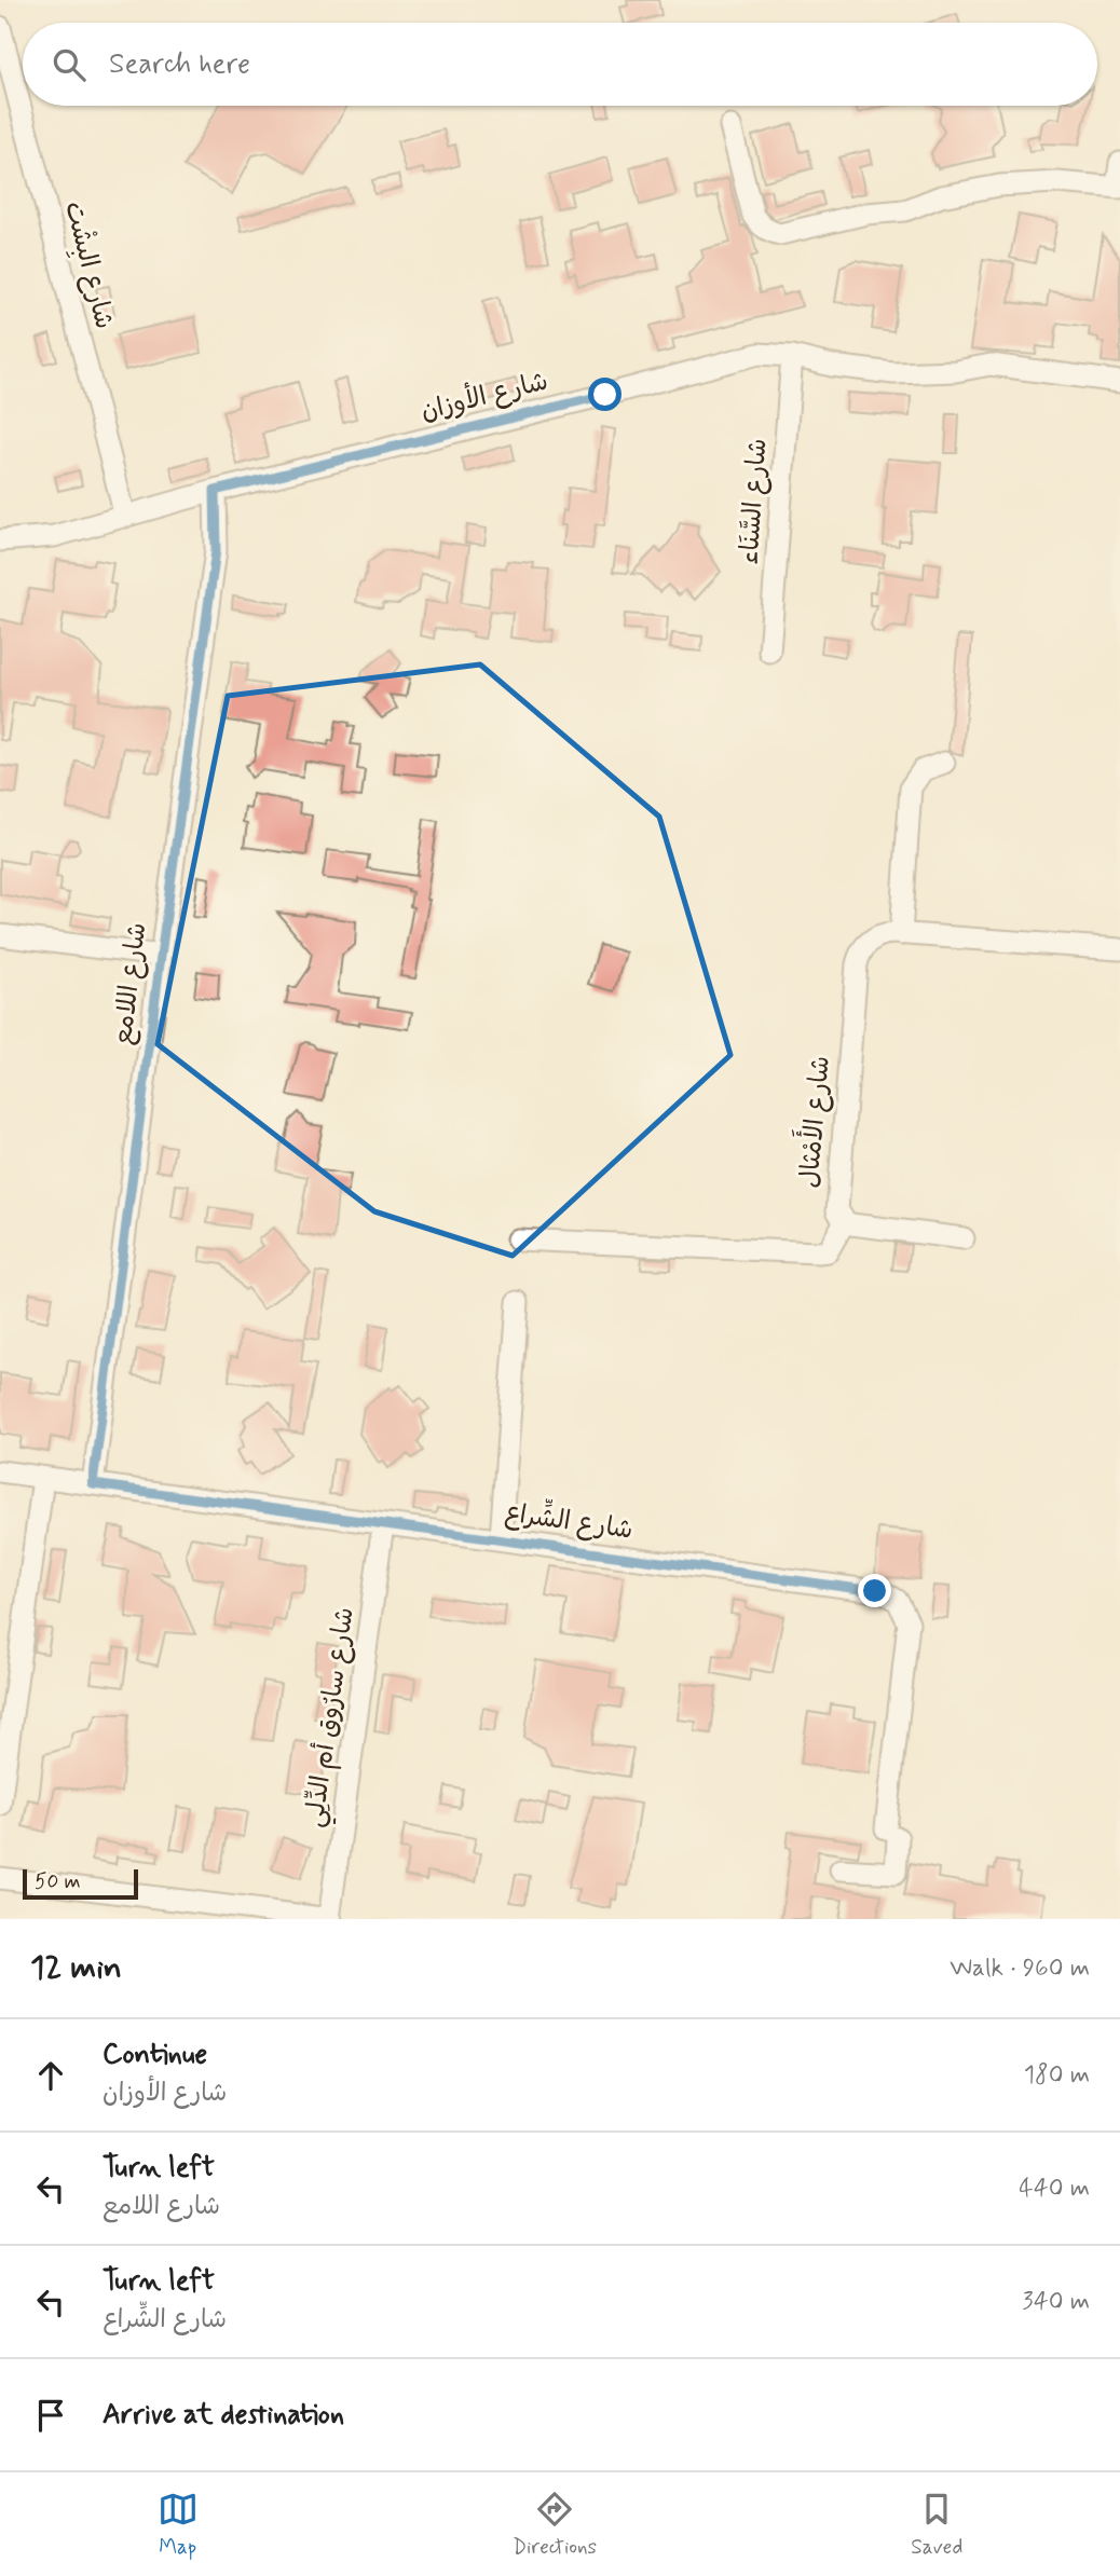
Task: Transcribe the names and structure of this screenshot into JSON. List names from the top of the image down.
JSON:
{
  "streets": {
    "street": [
      "شارع البِشْت",
      "شارع الأوزان",
      "شارع السَّنَاء",
      "شارع اللامع",
      "شارع الأَمْثال",
      "شارع الشِّراع",
      "شارع سارُوق أم الدِّلِي"
    ]
  },
  "crossings": [
    ["شارع البِشْت", "شارع الأوزان"],
    ["شارع الأوزان", "شارع السَّنَاء"],
    ["شارع الأوزان", "شارع اللامع"],
    ["شارع اللامع", "شارع الشِّراع"],
    ["شارع الشِّراع", "شارع سارُوق أم الدِّلِي"]
  ],
  "scale_bar": "50 m",
  "page": {
    "search": "Search here",
    "scale": "50 m",
    "heading": ["12 min", "Walk · 960 m"],
    "list": [
      ["Continue", "شارع الأوزان", "180 m"],
      ["Turn left", "شارع اللامع", "440 m"],
      ["Turn left", "شارع الشِّراع", "340 m"],
      "Arrive at destination"
    ],
    "nav": ["Map", "Directions", "Saved"]
  }
}
